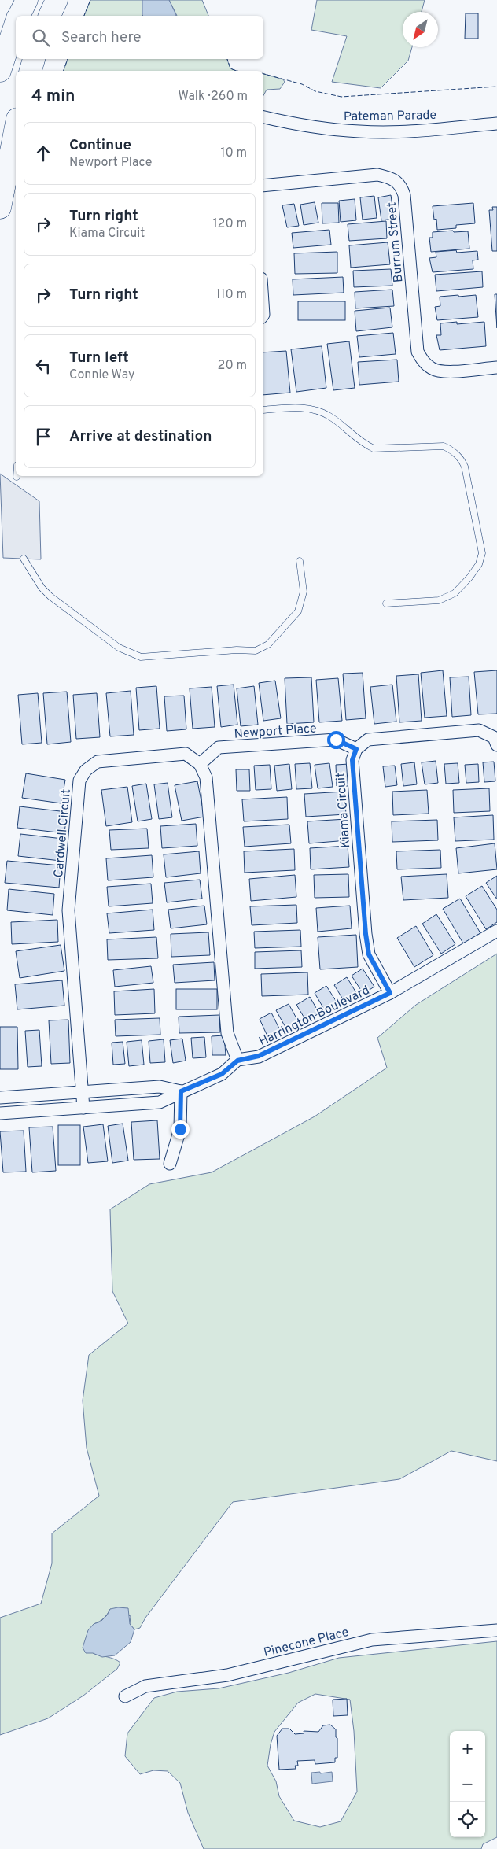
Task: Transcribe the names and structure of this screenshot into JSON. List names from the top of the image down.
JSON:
{
  "streets": {
    "street": [
      "Pateman Parade",
      "Burrum Street",
      "Newport Place",
      "Kiama Circuit",
      "Cardwell Circuit",
      "Harrington Boulevard",
      "Pinecone Place"
    ]
  },
  "crossings": [
    ["Newport Place", "Kiama Circuit"],
    ["Newport Place", "Cardwell Circuit"],
    ["Kiama Circuit", "Harrington Boulevard"],
    ["Cardwell Circuit", "Harrington Boulevard"]
  ],
  "north": "bottom left",
  "page": {
    "search": "Search here",
    "heading": ["4 min", "Walk · 260 m"],
    "list": [
      ["Continue", "Newport Place", "10 m"],
      ["Turn right", "Kiama Circuit", "120 m"],
      ["Turn right", "110 m"],
      ["Turn left", "Connie Way", "20 m"],
      "Arrive at destination"
    ],
    "map_buttons": ["+", "−"]
  }
}
